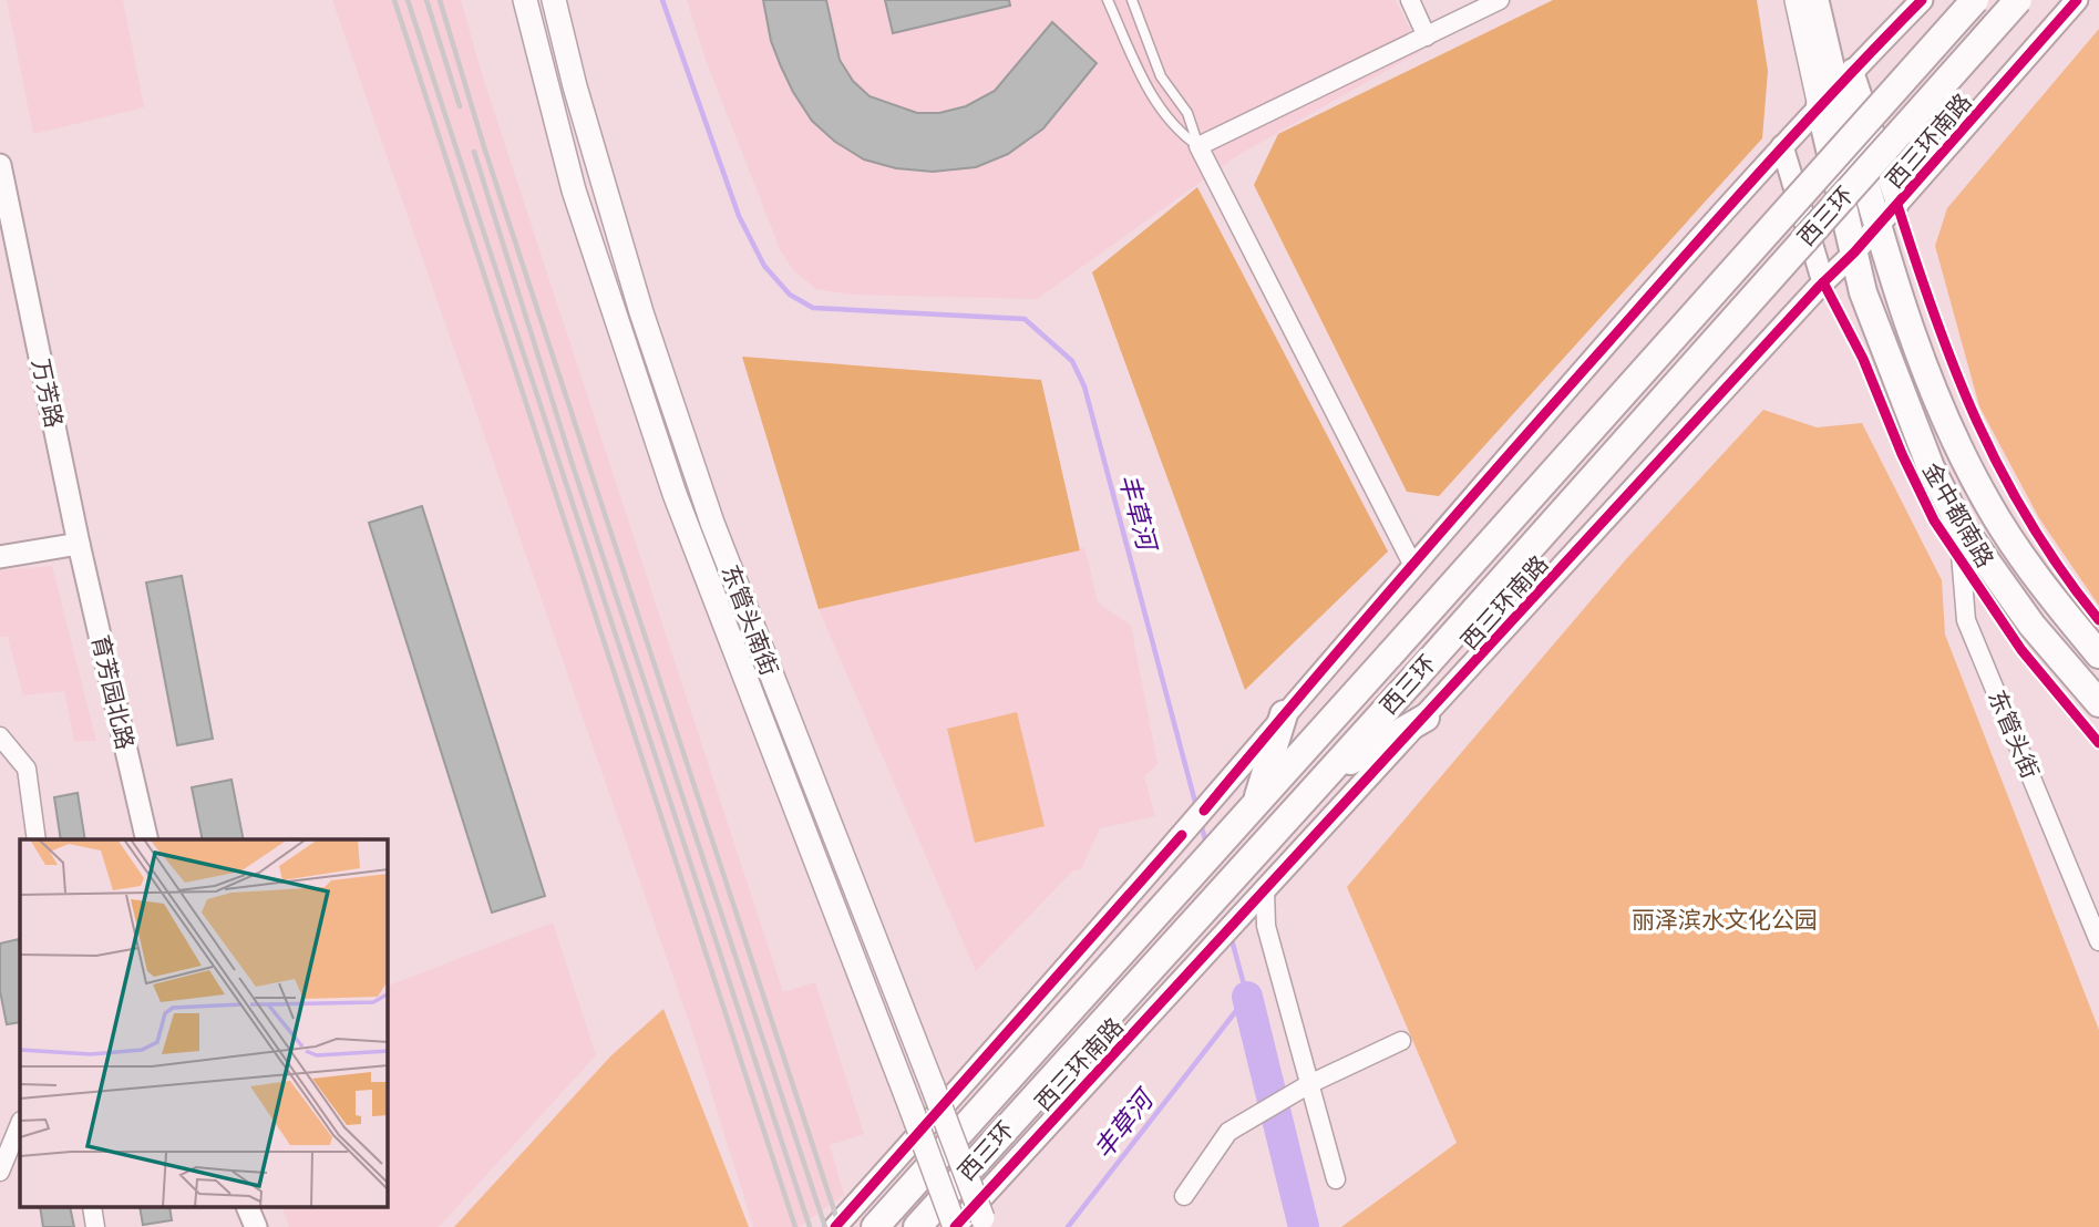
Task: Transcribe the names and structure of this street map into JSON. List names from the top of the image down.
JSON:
{
  "streets": {
    "main road": ["西三环", "金中都南路", "东管头南街"],
    "street": [
      "西三环南路",
      "万芳路",
      "育芳园北路",
      "东管头街"
    ]
  },
  "crossings": [
    ["西三环南路", "金中都南路"],
    ["西三环南路", "东管头南街"],
    ["万芳路", "育芳园北路"],
    ["金中都南路", "东管头街"]
  ],
  "water": ["丰草河"],
  "parks": ["丽泽滨水文化公园"]
}
